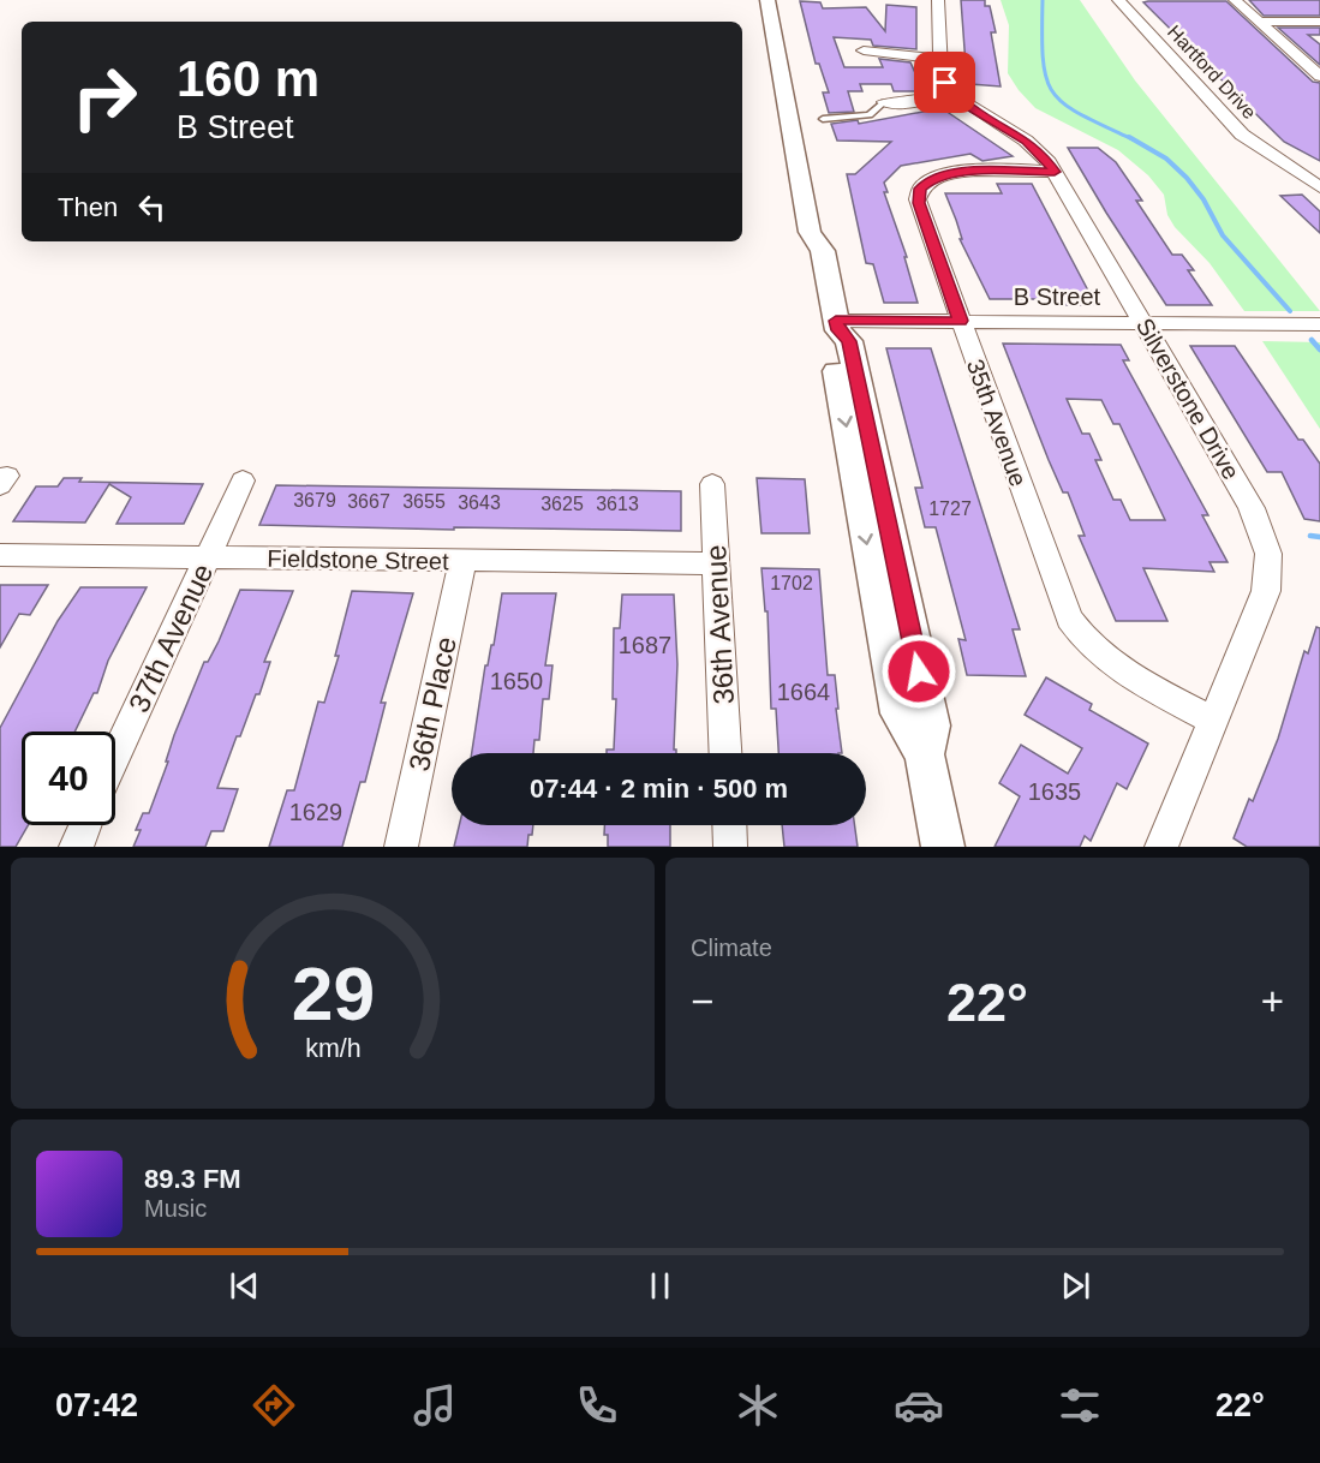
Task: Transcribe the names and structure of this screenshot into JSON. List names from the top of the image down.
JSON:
{
  "streets": {
    "street": [
      "Hartford Drive",
      "B Street",
      "Silverstone Drive",
      "35th Avenue",
      "Fieldstone Street",
      "36th Avenue",
      "37th Avenue",
      "36th Place"
    ]
  },
  "crossings": [
    ["B Street", "Silverstone Drive"],
    ["B Street", "35th Avenue"],
    ["Silverstone Drive", "35th Avenue"],
    ["Fieldstone Street", "36th Avenue"],
    ["Fieldstone Street", "37th Avenue"],
    ["Fieldstone Street", "36th Place"]
  ],
  "house_numbers": [
    "3679",
    "3667",
    "3655",
    "3643",
    "3625",
    "3613",
    "1727",
    "1702",
    "1687",
    "1650",
    "1664",
    "1635",
    "1629"
  ],
  "page": {
    "turn": ["160 m", "B Street"],
    "then": "Then",
    "limit": "40",
    "trip": "07:44 · 2 min · 500 m",
    "tile": "Climate",
    "heat": ["−", "22°", "+"],
    "song": ["89.3 FM", "Music"],
    "tabs": ["07:42", "22°"],
    "gauge": ["29", "km/h"]
  }
}
